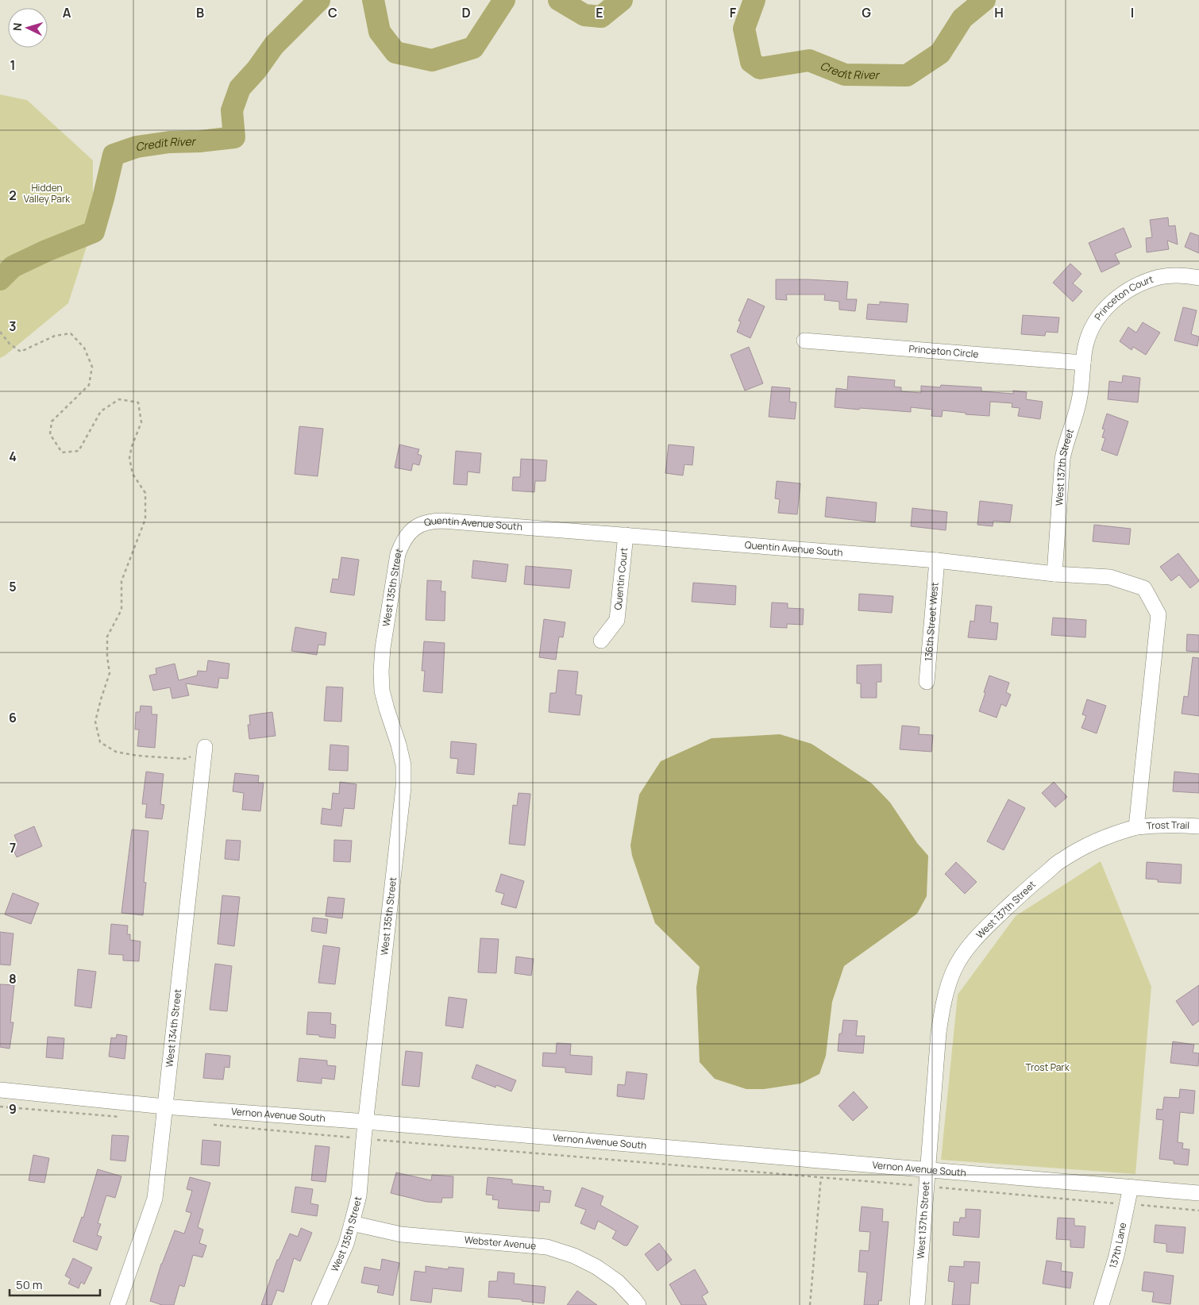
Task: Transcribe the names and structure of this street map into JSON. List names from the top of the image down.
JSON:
{
  "streets": {
    "street": [
      "Princeton Court",
      "Princeton Circle",
      "West 137th Street",
      "Quentin Avenue South",
      "Quentin Court",
      "West 135th Street",
      "136th Street West",
      "Trost Trail",
      "West 134th Street",
      "Vernon Avenue South",
      "Webster Avenue",
      "137th Lane"
    ]
  },
  "crossings": [
    ["Princeton Court", "Princeton Circle"],
    ["Princeton Court", "West 137th Street"],
    ["Princeton Circle", "West 137th Street"],
    ["West 137th Street", "Quentin Avenue South"],
    ["West 137th Street", "Trost Trail"],
    ["West 137th Street", "Vernon Avenue South"],
    ["Quentin Avenue South", "Quentin Court"],
    ["Quentin Avenue South", "West 135th Street"],
    ["Quentin Avenue South", "136th Street West"],
    ["Quentin Avenue South", "Trost Trail"],
    ["West 135th Street", "Vernon Avenue South"],
    ["West 135th Street", "Webster Avenue"],
    ["West 134th Street", "Vernon Avenue South"],
    ["Vernon Avenue South", "137th Lane"]
  ],
  "water": ["Credit River"],
  "parks": ["Hidden Valley Park", "Trost Park"],
  "scale_bar": "50 m",
  "north": "left",
  "grid": {
    "columns": [
      "A",
      "B",
      "C",
      "D",
      "E",
      "F",
      "G",
      "H",
      "I"
    ],
    "rows": [
      "1",
      "2",
      "3",
      "4",
      "5",
      "6",
      "7",
      "8",
      "9"
    ]
  }
}
